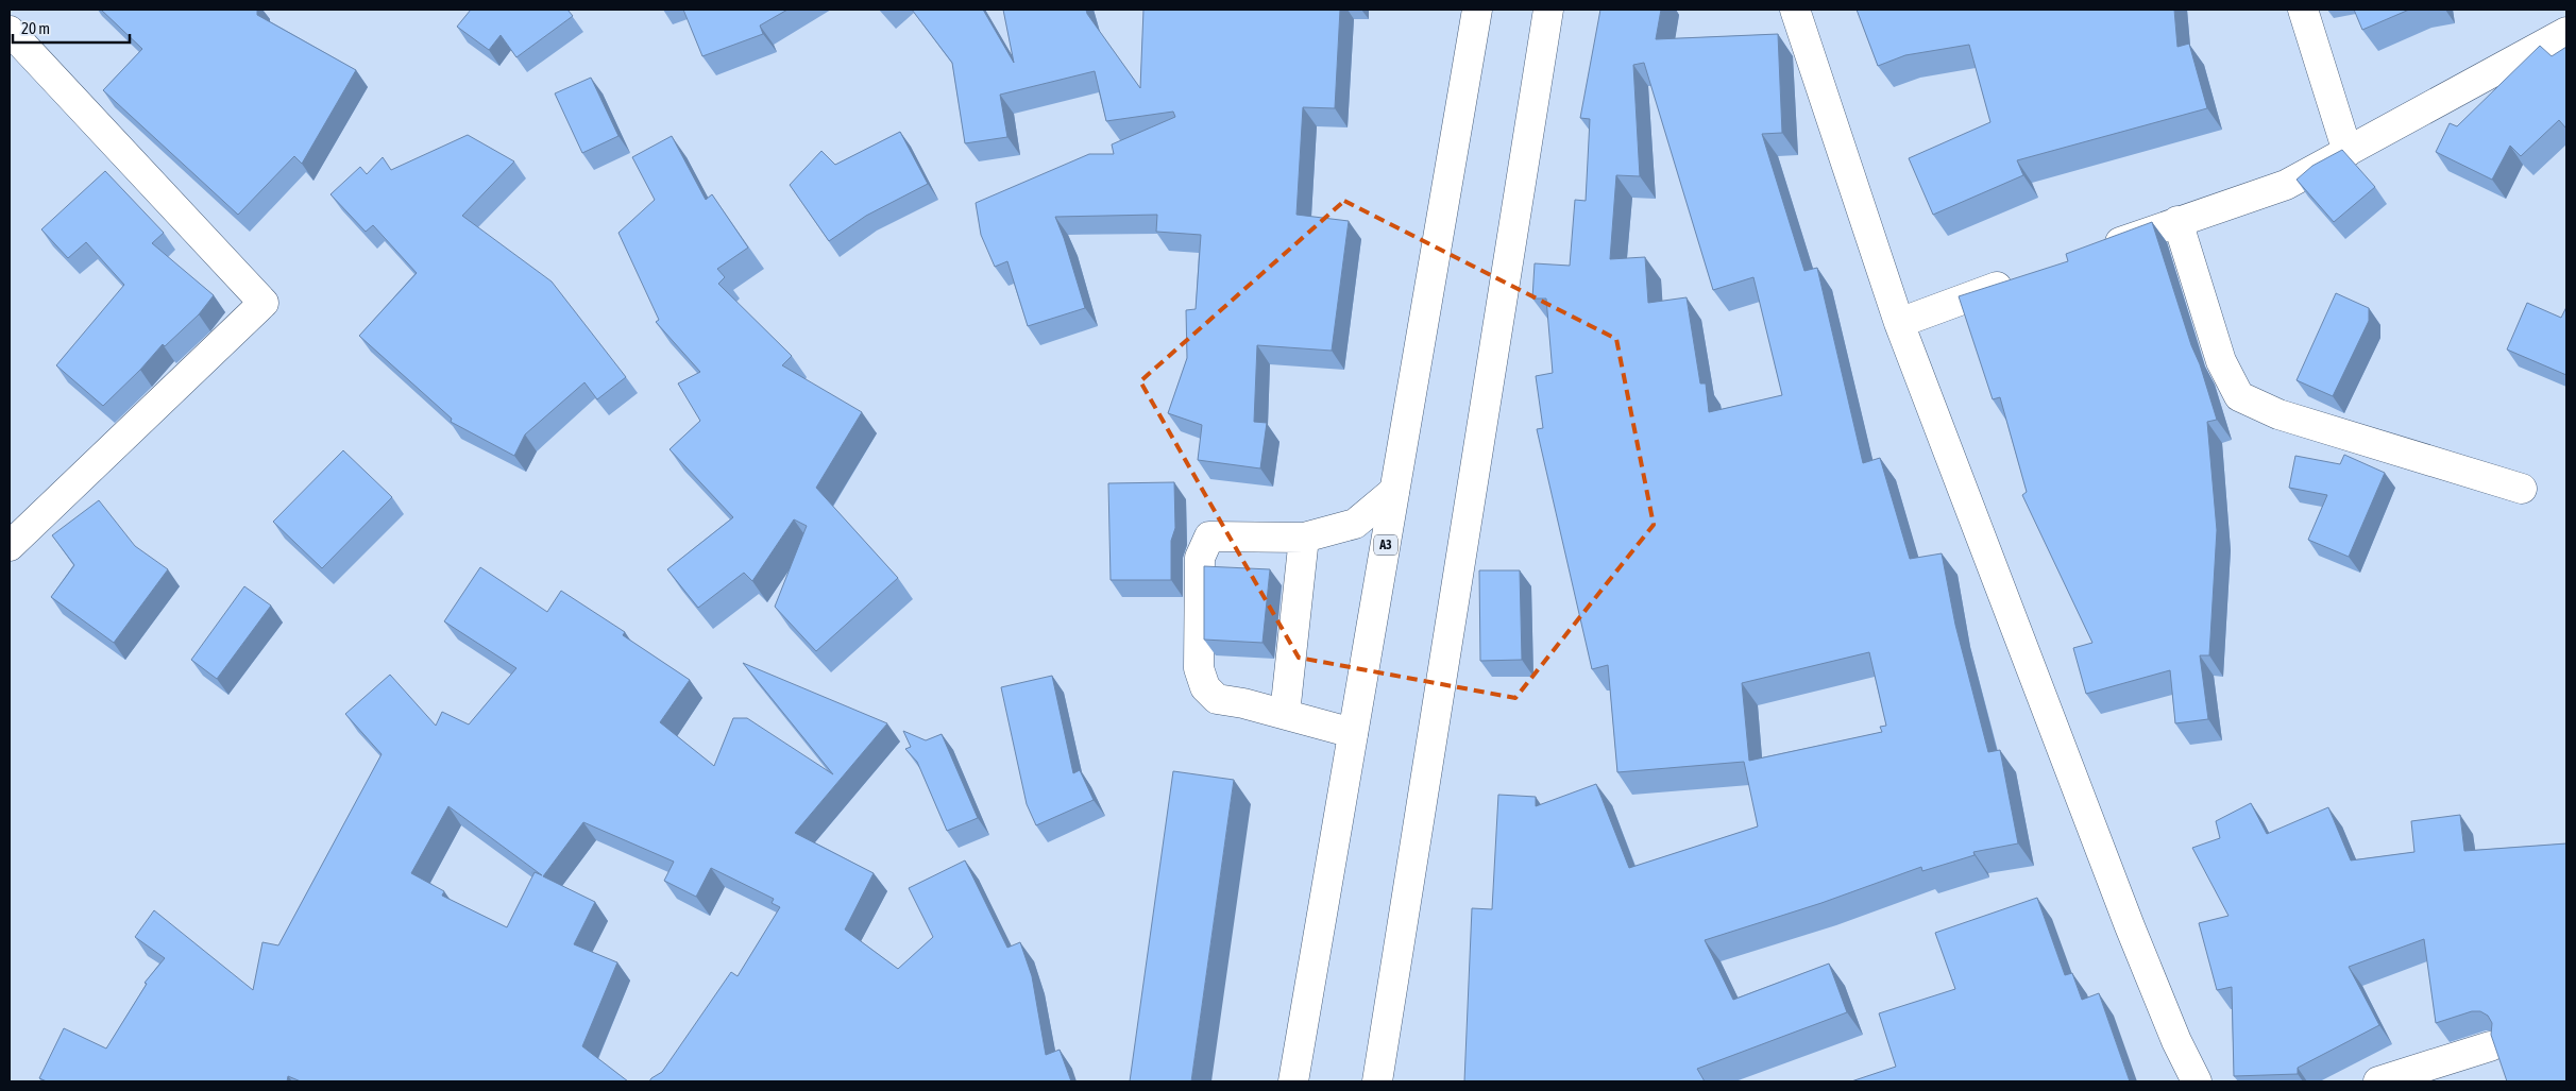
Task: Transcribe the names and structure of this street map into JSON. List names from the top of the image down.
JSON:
{
  "streets": {
    "main road": ["A3"]
  },
  "scale_bar": "20 m"
}
